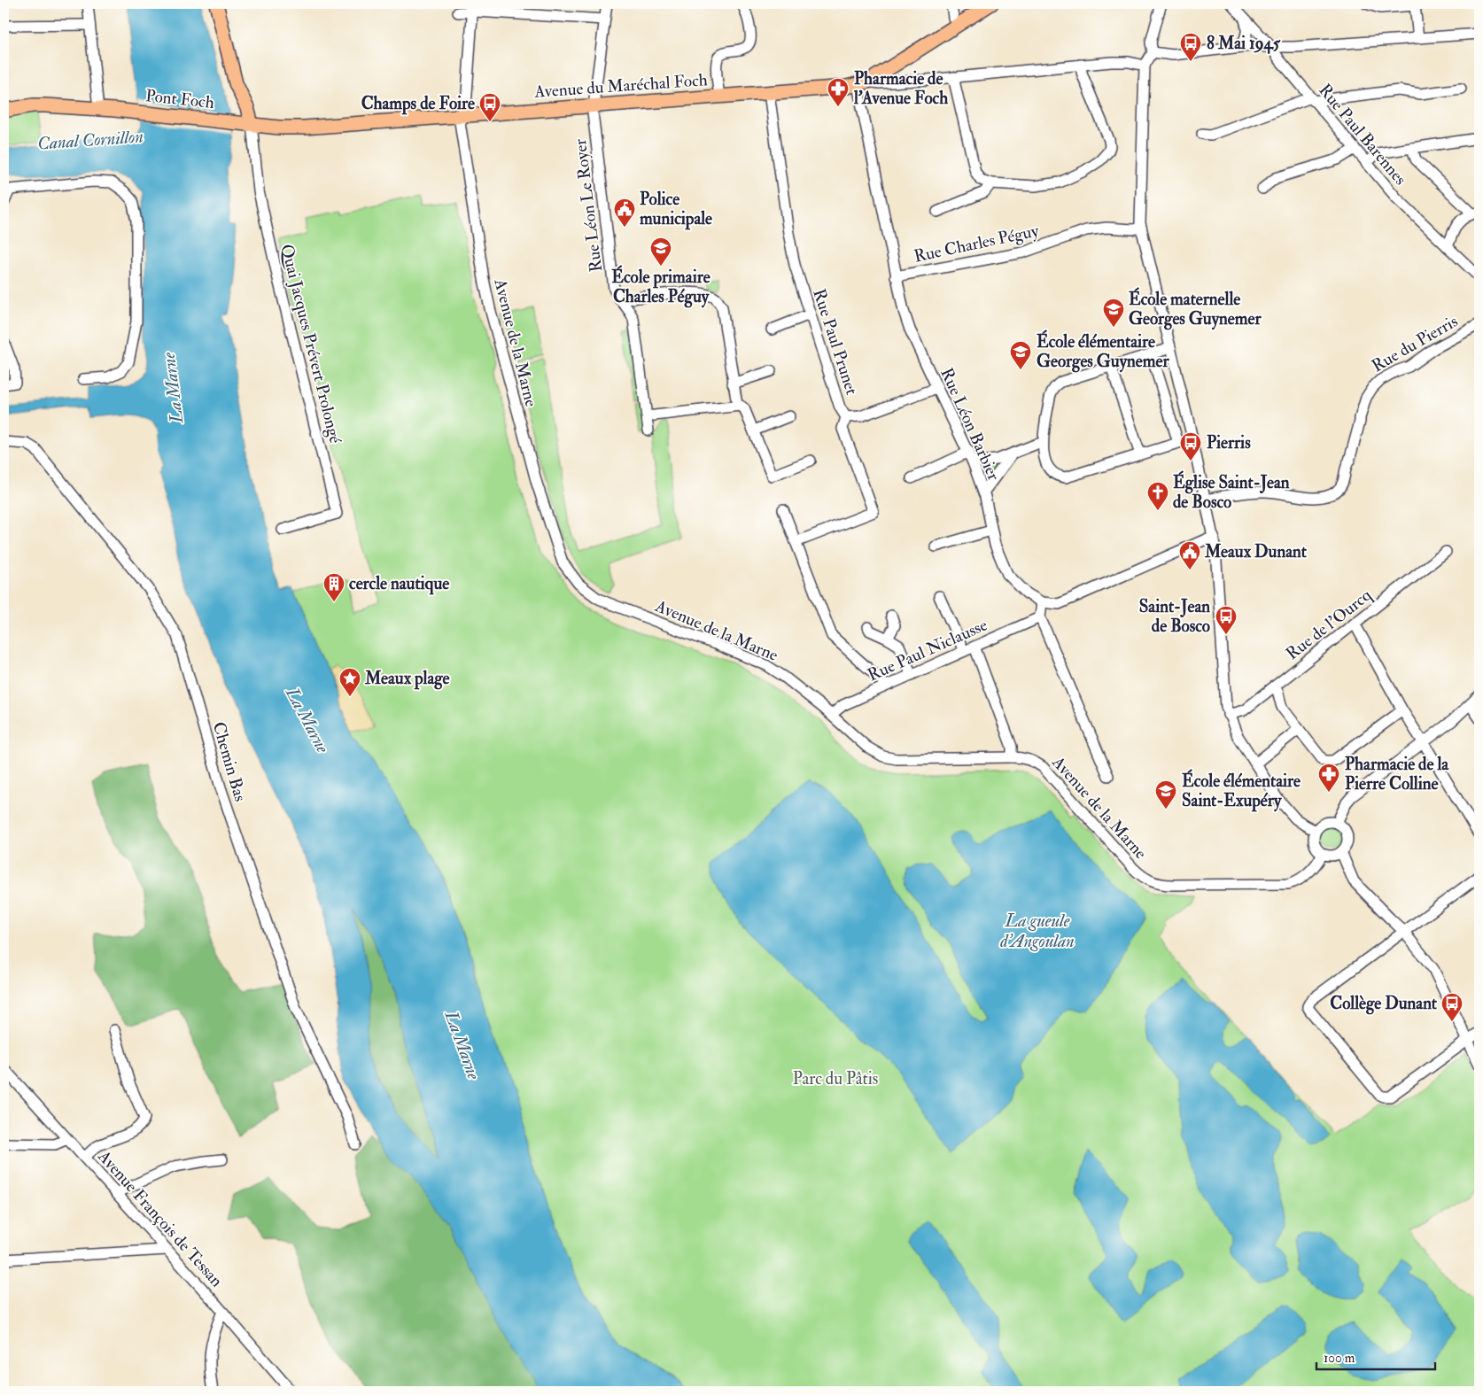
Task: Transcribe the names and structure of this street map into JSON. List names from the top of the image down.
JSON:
{
  "streets": {
    "main road": ["Avenue du Maréchal Foch", "Pont Foch"],
    "street": [
      "Rue Paul Barennes",
      "Rue Léon Le Royer",
      "Rue Charles Péguy",
      "Rue Paul Prunet",
      "Avenue de la Marne",
      "Quai Jacques Prévert Prolongé",
      "Rue du Pierris",
      "Rue Léon Barbier",
      "Rue de l'Ourcq",
      "Rue Paul Niclausse",
      "Chemin Bas",
      "Avenue François de Tessan"
    ]
  },
  "crossings": [
    ["Avenue du Maréchal Foch", "Pont Foch"],
    ["Avenue du Maréchal Foch", "Rue Léon Le Royer"],
    ["Avenue du Maréchal Foch", "Rue Paul Prunet"],
    ["Avenue du Maréchal Foch", "Avenue de la Marne"],
    ["Avenue du Maréchal Foch", "Quai Jacques Prévert Prolongé"],
    ["Avenue du Maréchal Foch", "Rue Léon Barbier"],
    ["Rue Charles Péguy", "Rue Léon Barbier"],
    ["Avenue de la Marne", "Rue Paul Niclausse"]
  ],
  "water": ["Canal Cornillon", "La Marne", "La gueule d'Angoulan"],
  "parks": ["Parc du Pâtis"],
  "places": {
    "bus stop": [
      "8 Mai 1945",
      "Champs de Foire",
      "Pierris",
      "Saint-Jean de Bosco",
      "Collège Dunant"
    ],
    "pharmacy": ["Pharmacie de l'Avenue Foch", "Pharmacie de la Pierre Colline"],
    "public building": ["Police municipale", "Meaux Dunant"],
    "school or university": [
      "École primaire Charles Péguy",
      "École maternelle Georges Guynemer",
      "École élémentaire Georges Guynemer",
      "École élémentaire Saint-Exupéry"
    ],
    "church": ["Église Saint-Jean de Bosco"],
    "building": ["cercle nautique"],
    "place": ["Meaux plage"]
  },
  "scale_bar": "100 m"
}
